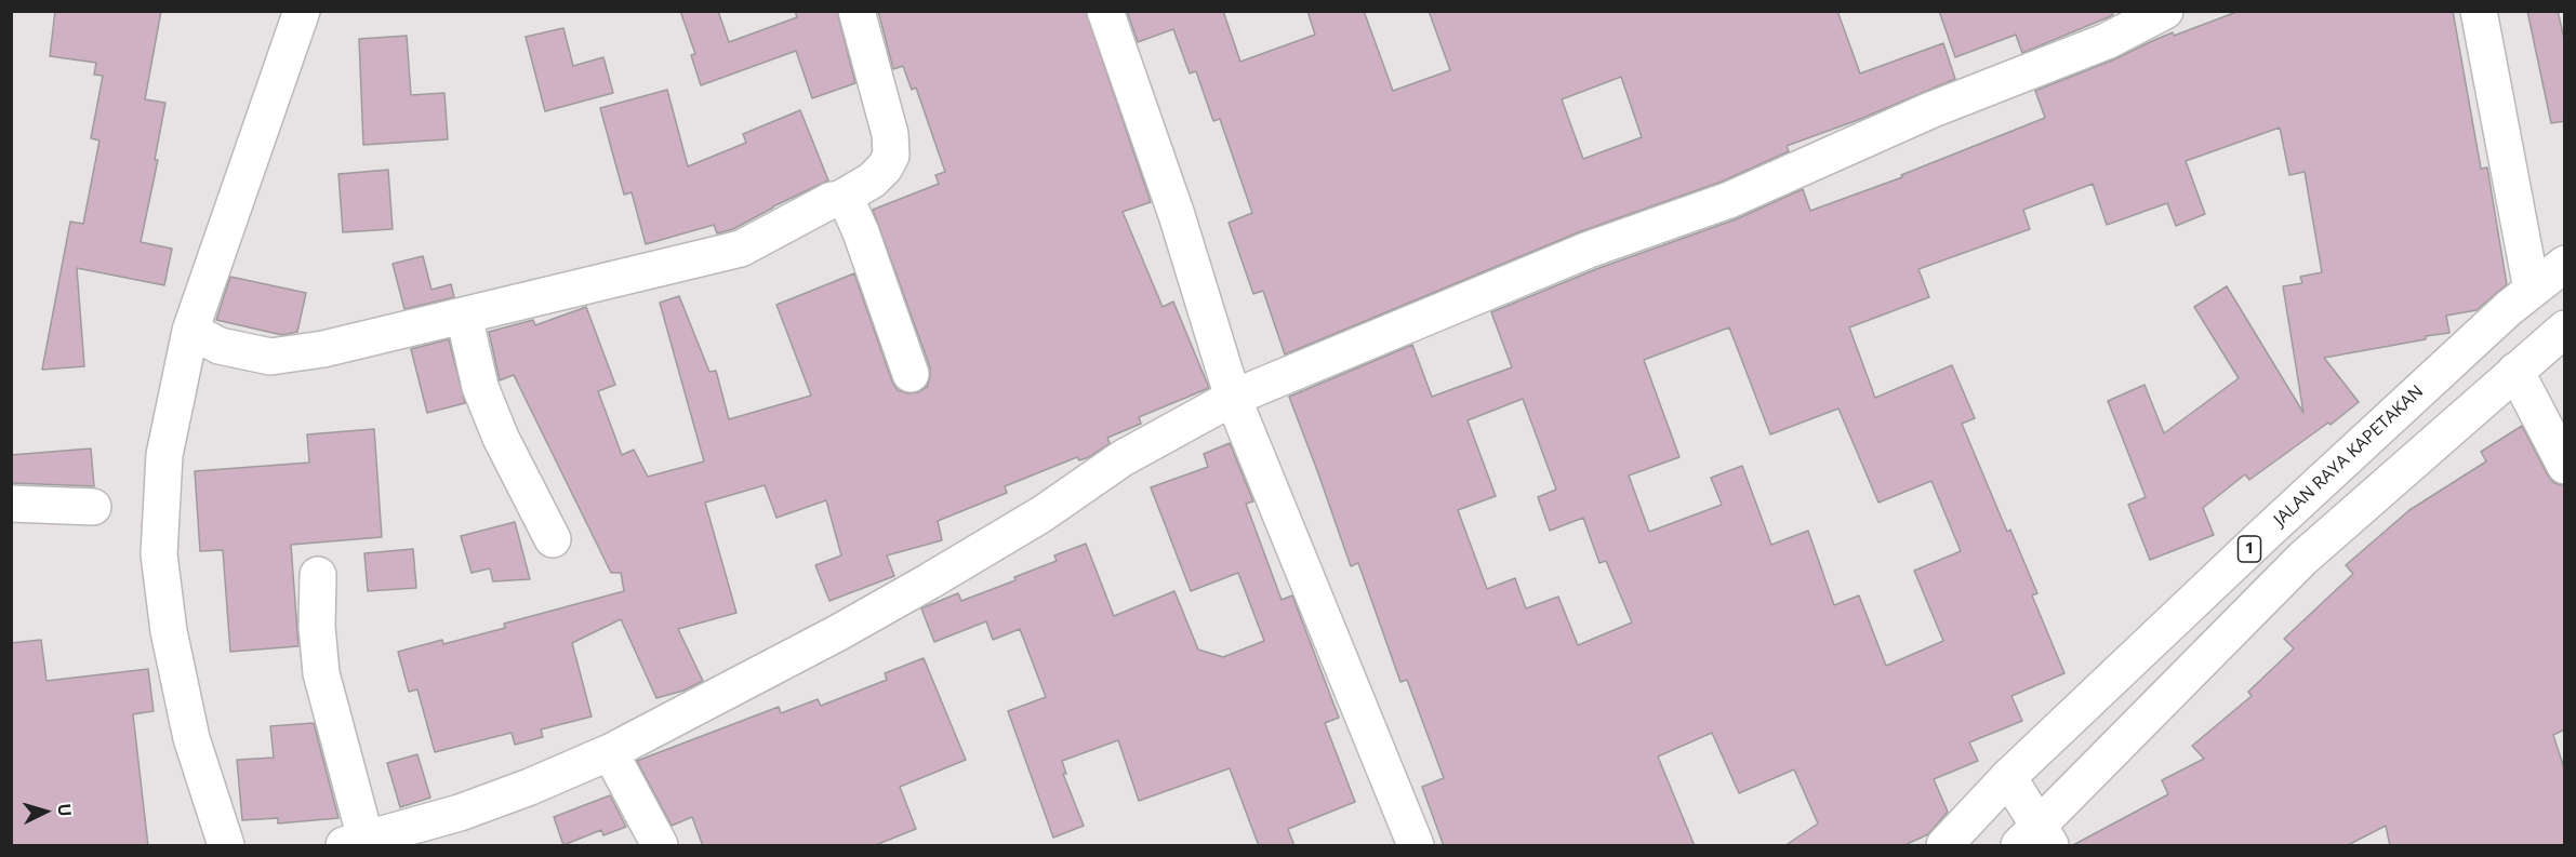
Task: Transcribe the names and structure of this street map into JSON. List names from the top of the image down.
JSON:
{
  "streets": {
    "main road": ["JALAN RAYA KAPETAKAN", "1"]
  },
  "north": "right"
}
